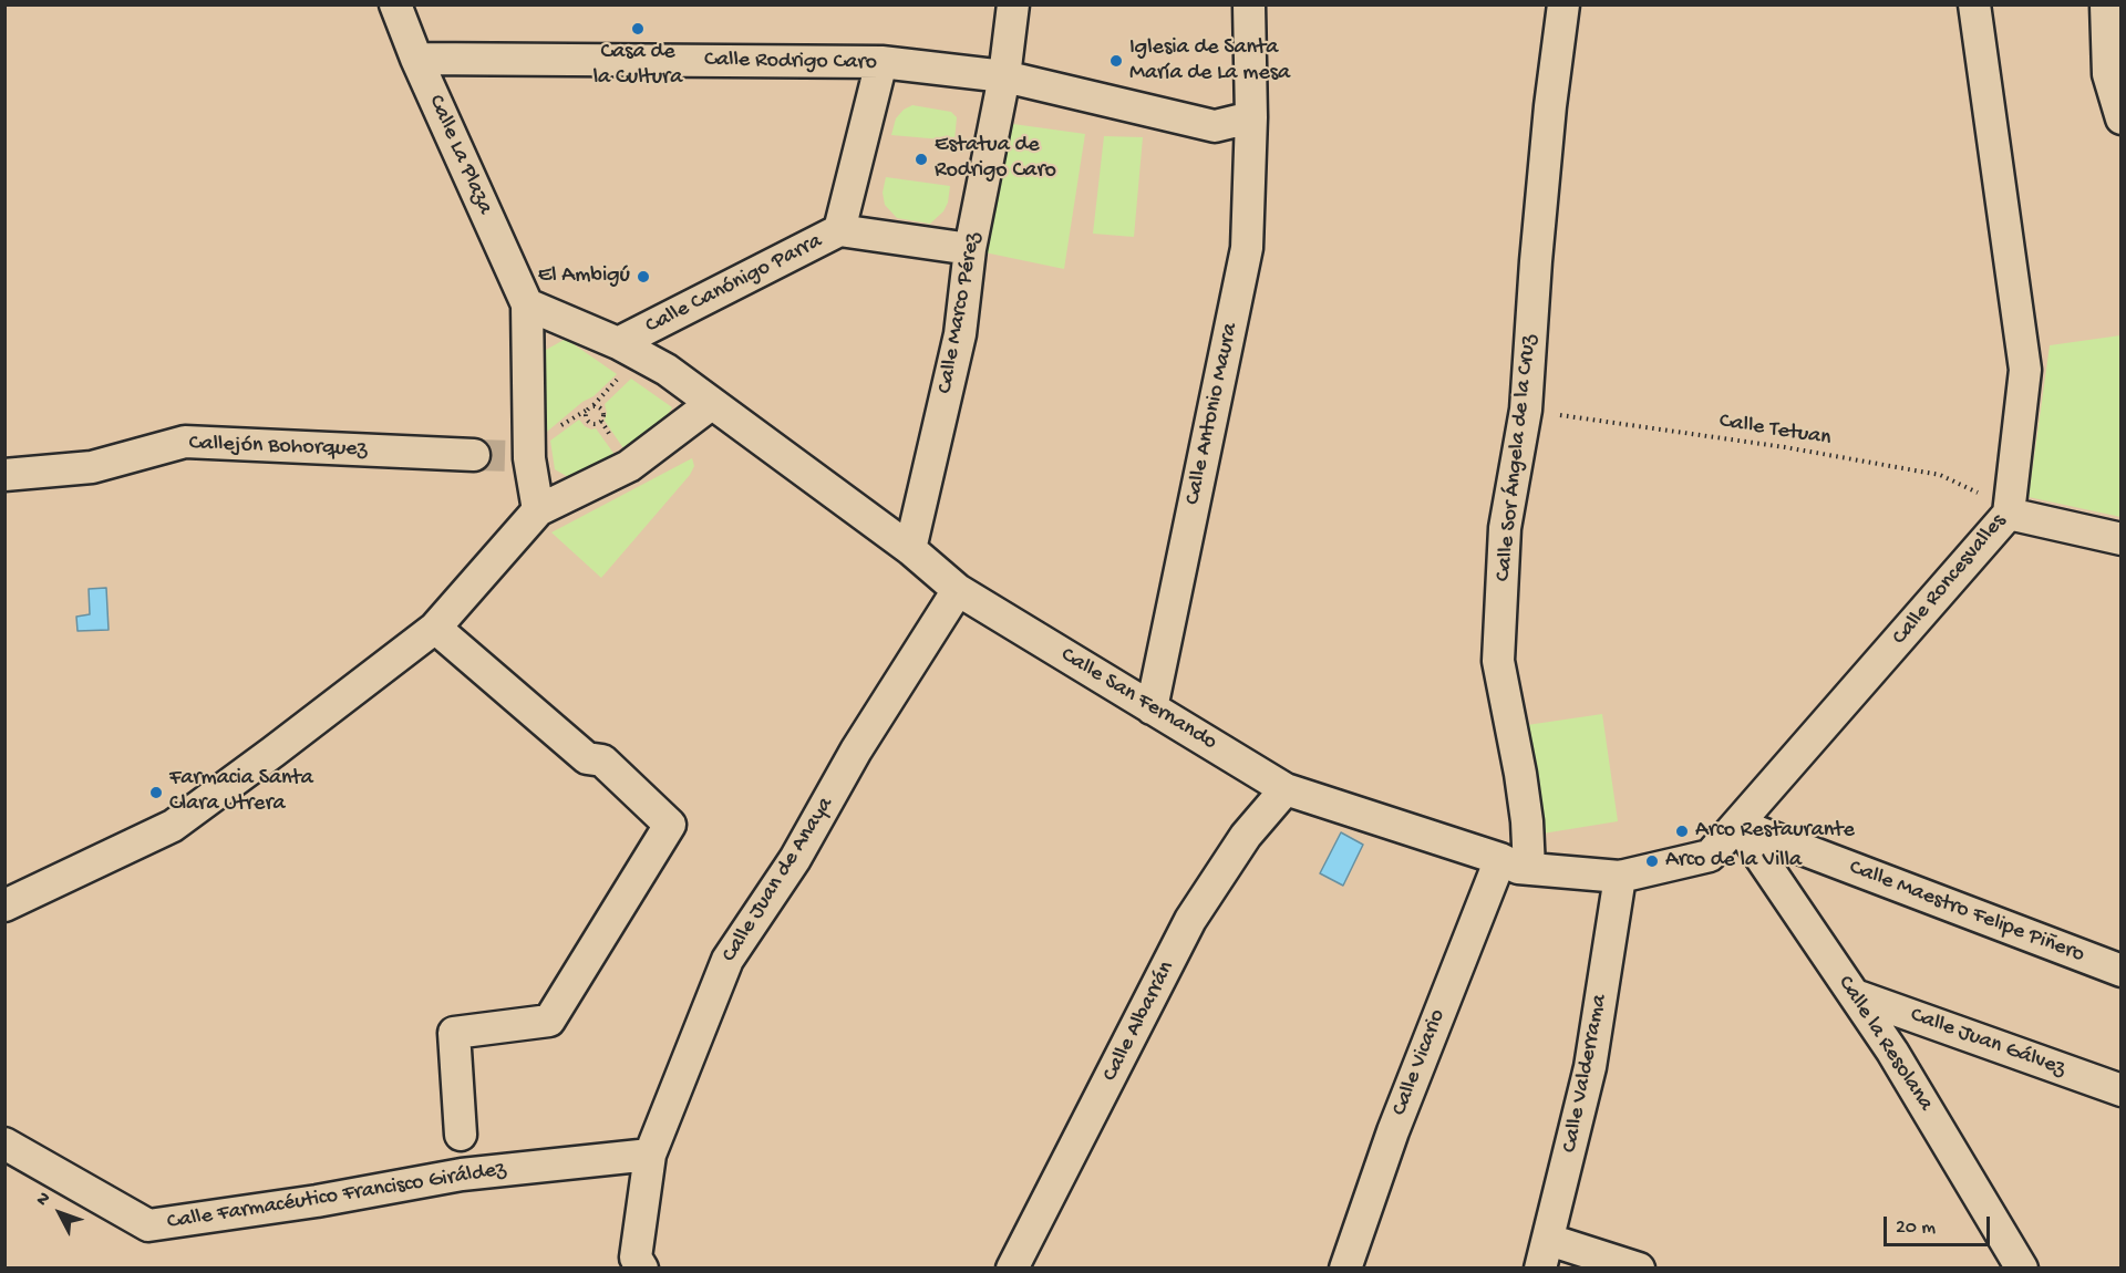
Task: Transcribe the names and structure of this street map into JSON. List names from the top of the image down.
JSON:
{
  "streets": {
    "street": [
      "Calle Rodrigo Caro",
      "Calle La Plaza",
      "Calle Canónigo Parra",
      "Calle Marco Pérez",
      "Calle Antonio Maura",
      "Callejón Bohorquez",
      "Calle Sor Ángela de la Cruz",
      "Calle Roncesvalles",
      "Calle San Fernando",
      "Calle Juan de Anaya",
      "Calle Maestro Felipe Piñero",
      "Calle Albarrán",
      "Calle Juan Gálvez",
      "Calle la Resolana",
      "Calle Vicario",
      "Calle Valderrama",
      "Calle Farmacéutico Francisco Giráldez"
    ],
    "path": ["Calle Tetuan"]
  },
  "crossings": [
    ["Calle Rodrigo Caro", "Calle La Plaza"],
    ["Calle Rodrigo Caro", "Calle Marco Pérez"],
    ["Calle Rodrigo Caro", "Calle Antonio Maura"],
    ["Calle La Plaza", "Calle San Fernando"],
    ["Calle Canónigo Parra", "Calle Marco Pérez"],
    ["Calle Canónigo Parra", "Calle San Fernando"],
    ["Calle Marco Pérez", "Calle San Fernando"],
    ["Calle Antonio Maura", "Calle San Fernando"],
    ["Calle Tetuan", "Calle Sor Ángela de la Cruz"],
    ["Calle Tetuan", "Calle Roncesvalles"],
    ["Calle Sor Ángela de la Cruz", "Calle San Fernando"],
    ["Calle Sor Ángela de la Cruz", "Calle Vicario"],
    ["Calle Roncesvalles", "Calle San Fernando"],
    ["Calle Roncesvalles", "Calle Maestro Felipe Piñero"],
    ["Calle Roncesvalles", "Calle la Resolana"],
    ["Calle Roncesvalles", "Calle Valderrama"],
    ["Calle San Fernando", "Calle Juan de Anaya"],
    ["Calle San Fernando", "Calle Albarrán"],
    ["Calle San Fernando", "Calle Vicario"],
    ["Calle San Fernando", "Calle Valderrama"],
    ["Calle Juan de Anaya", "Calle Farmacéutico Francisco Giráldez"],
    ["Calle Maestro Felipe Piñero", "Calle la Resolana"],
    ["Calle Juan Gálvez", "Calle la Resolana"]
  ],
  "places": [
    "Casa de la Cultura",
    "Iglesia de Santa María de La mesa",
    "Estatua de Rodrigo Caro",
    "El Ambigú",
    "Farmacia Santa Clara Utrera",
    "Arco Restaurante",
    "Arco de la Villa"
  ],
  "scale_bar": "20 m",
  "north": "top left"
}
